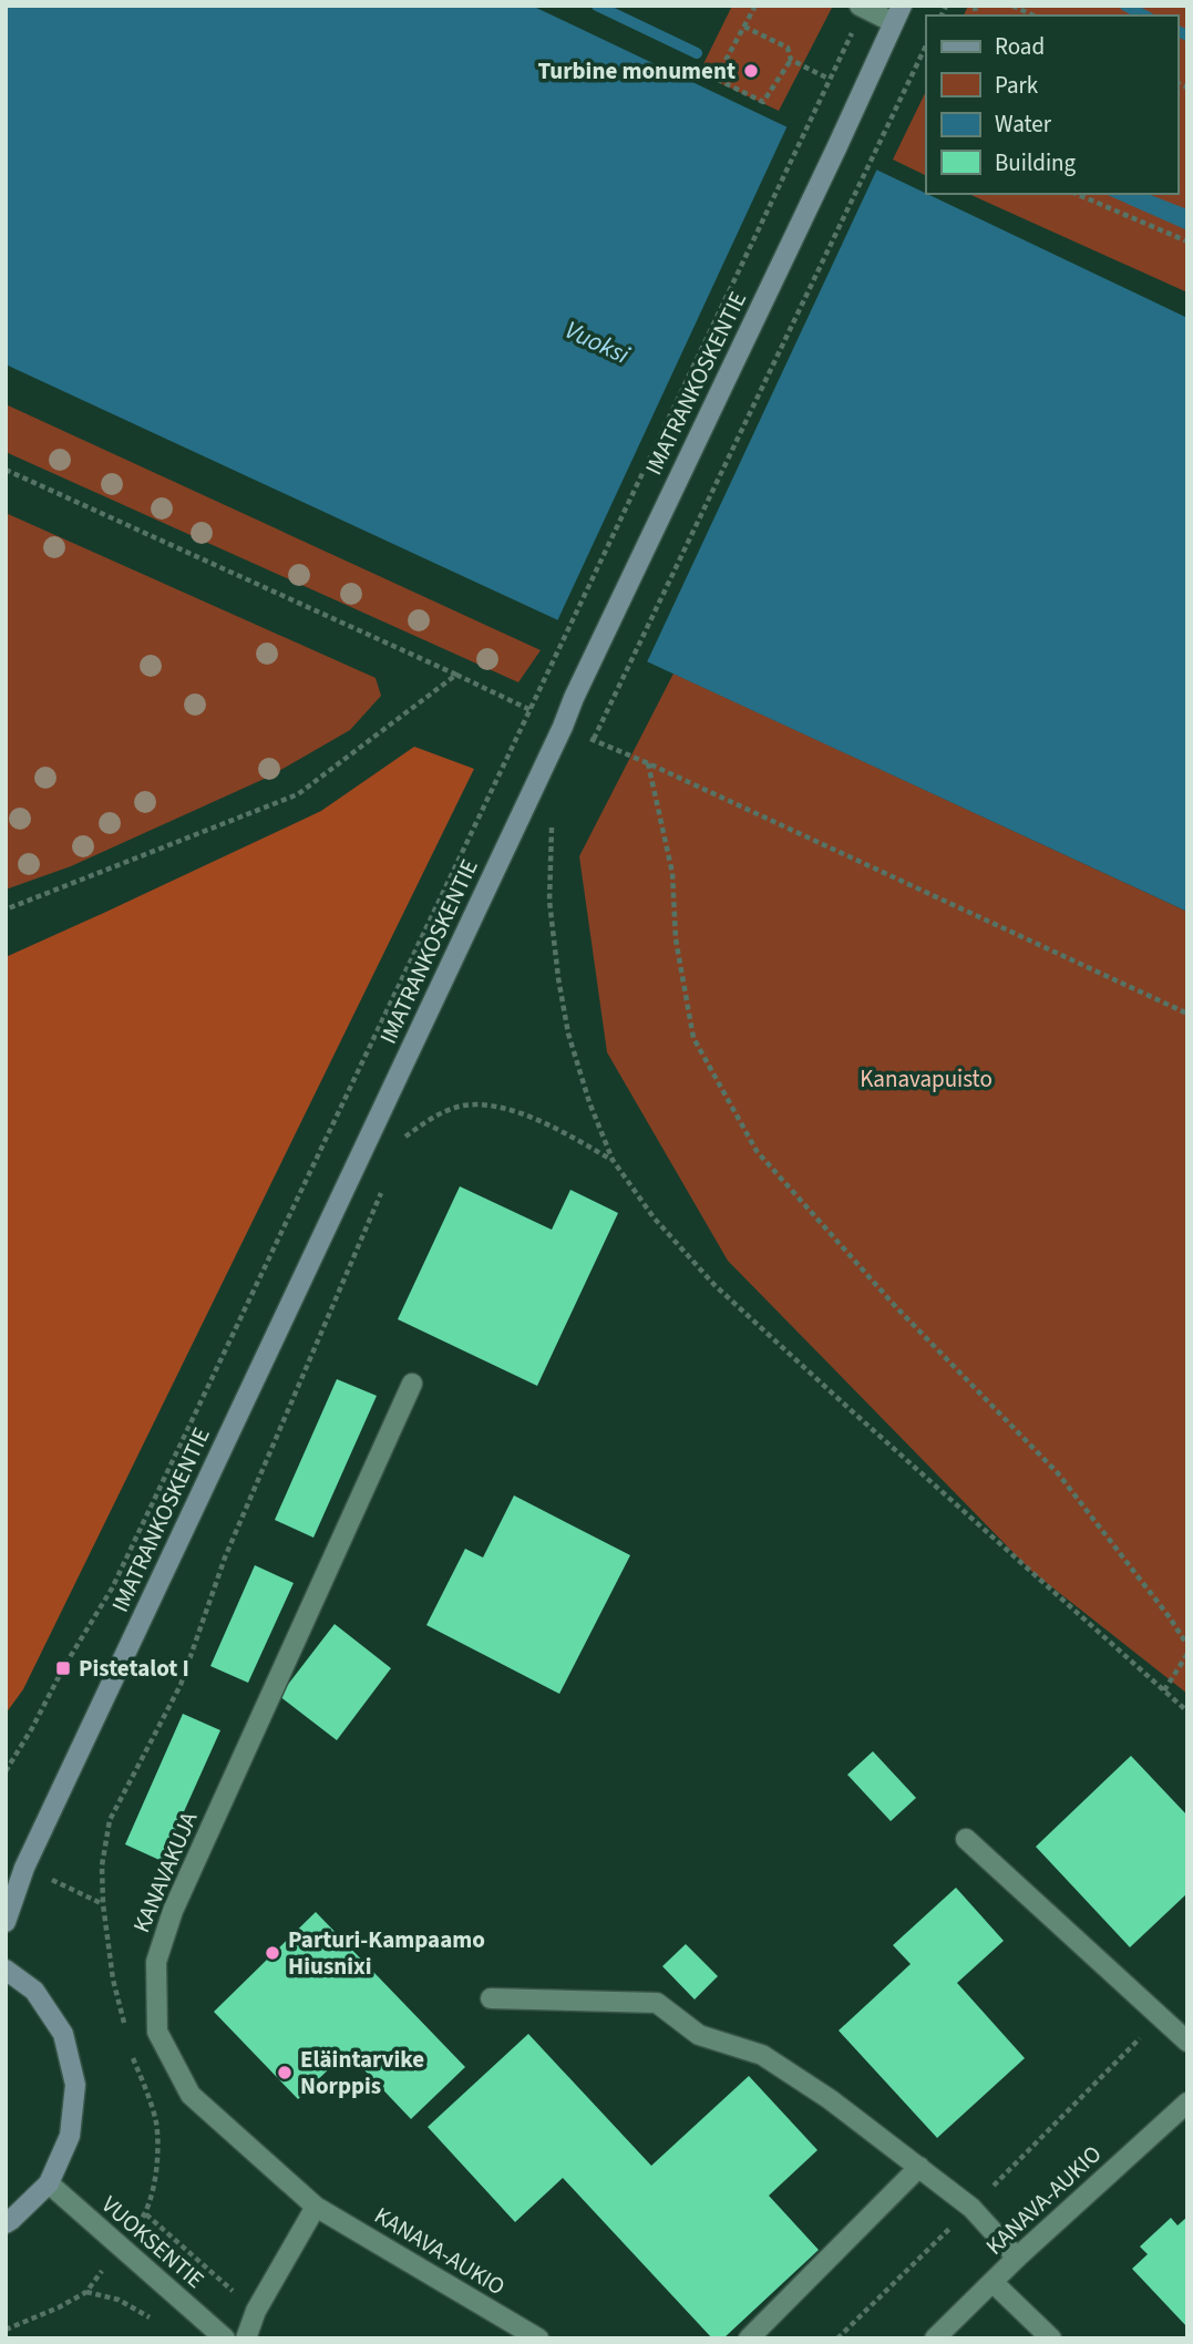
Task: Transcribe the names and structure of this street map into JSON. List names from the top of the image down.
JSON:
{
  "streets": {
    "main road": ["IMATRANKOSKENTIE"],
    "street": ["KANAVAKUJA", "KANAVA-AUKIO", "VUOKSENTIE"]
  },
  "crossings": [
    ["KANAVAKUJA", "KANAVA-AUKIO"]
  ],
  "water": ["Vuoksi"],
  "parks": ["Kanavapuisto"],
  "places": {
    "other": ["Turbine monument", "Parturi-Kampaamo Hiusnixi", "Eläintarvike Norppis"],
    "transit": ["Pistetalot I"]
  },
  "legend": [
    "Road",
    "Park",
    "Water",
    "Building"
  ]
}
